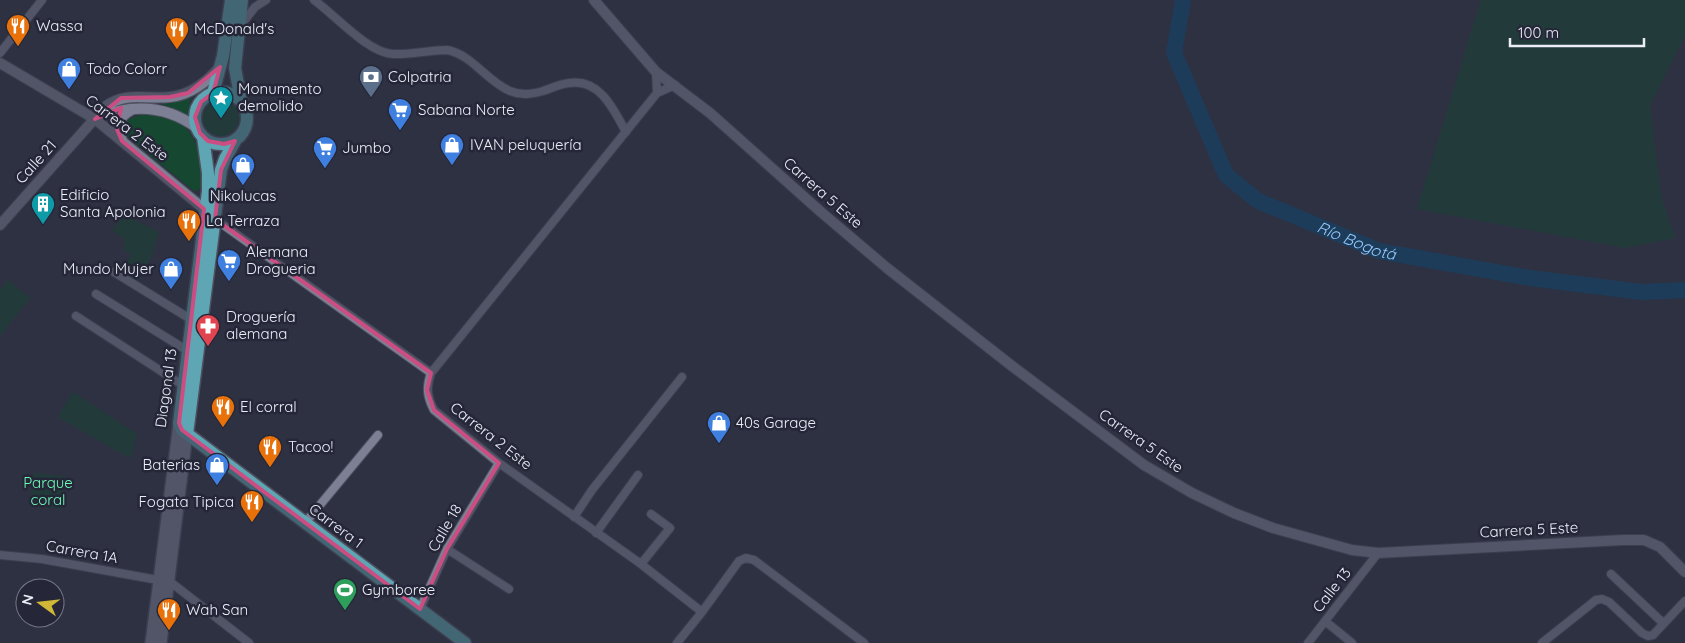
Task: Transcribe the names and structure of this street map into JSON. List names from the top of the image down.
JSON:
{
  "streets": {
    "main road": ["Diagonal 13", "Carrera 1"],
    "street": [
      "Carrera 2 Este",
      "Calle 21",
      "Carrera 5 Este",
      "Calle 18",
      "Carrera 1A",
      "Calle 13"
    ]
  },
  "crossings": [
    ["Carrera 2 Este", "Calle 21"],
    ["Carrera 2 Este", "Diagonal 13"],
    ["Carrera 2 Este", "Calle 18"],
    ["Carrera 5 Este", "Calle 13"],
    ["Diagonal 13", "Carrera 1"],
    ["Diagonal 13", "Carrera 1A"],
    ["Carrera 1", "Calle 18"]
  ],
  "water": ["Río Bogotá"],
  "parks": ["Parque coral"],
  "places": {
    "restaurant": [
      "Wassa",
      "McDonald's",
      "La Terraza",
      "El corral",
      "Tacoo!",
      "Fogata Tipica",
      "Wah San"
    ],
    "shop": [
      "Todo Colorr",
      "IVAN peluquería",
      "Nikolucas",
      "Mundo Mujer",
      "40s Garage",
      "Baterias"
    ],
    "bank": ["Colpatria"],
    "place": ["Monumento demolido"],
    "supermarket": ["Sabana Norte", "Jumbo", "Alemana Drogueria"],
    "building": ["Edificio Santa Apolonia"],
    "pharmacy": ["Droguería alemana"],
    "sports": ["Gymboree"]
  },
  "scale_bar": "100 m",
  "north": "left"
}
